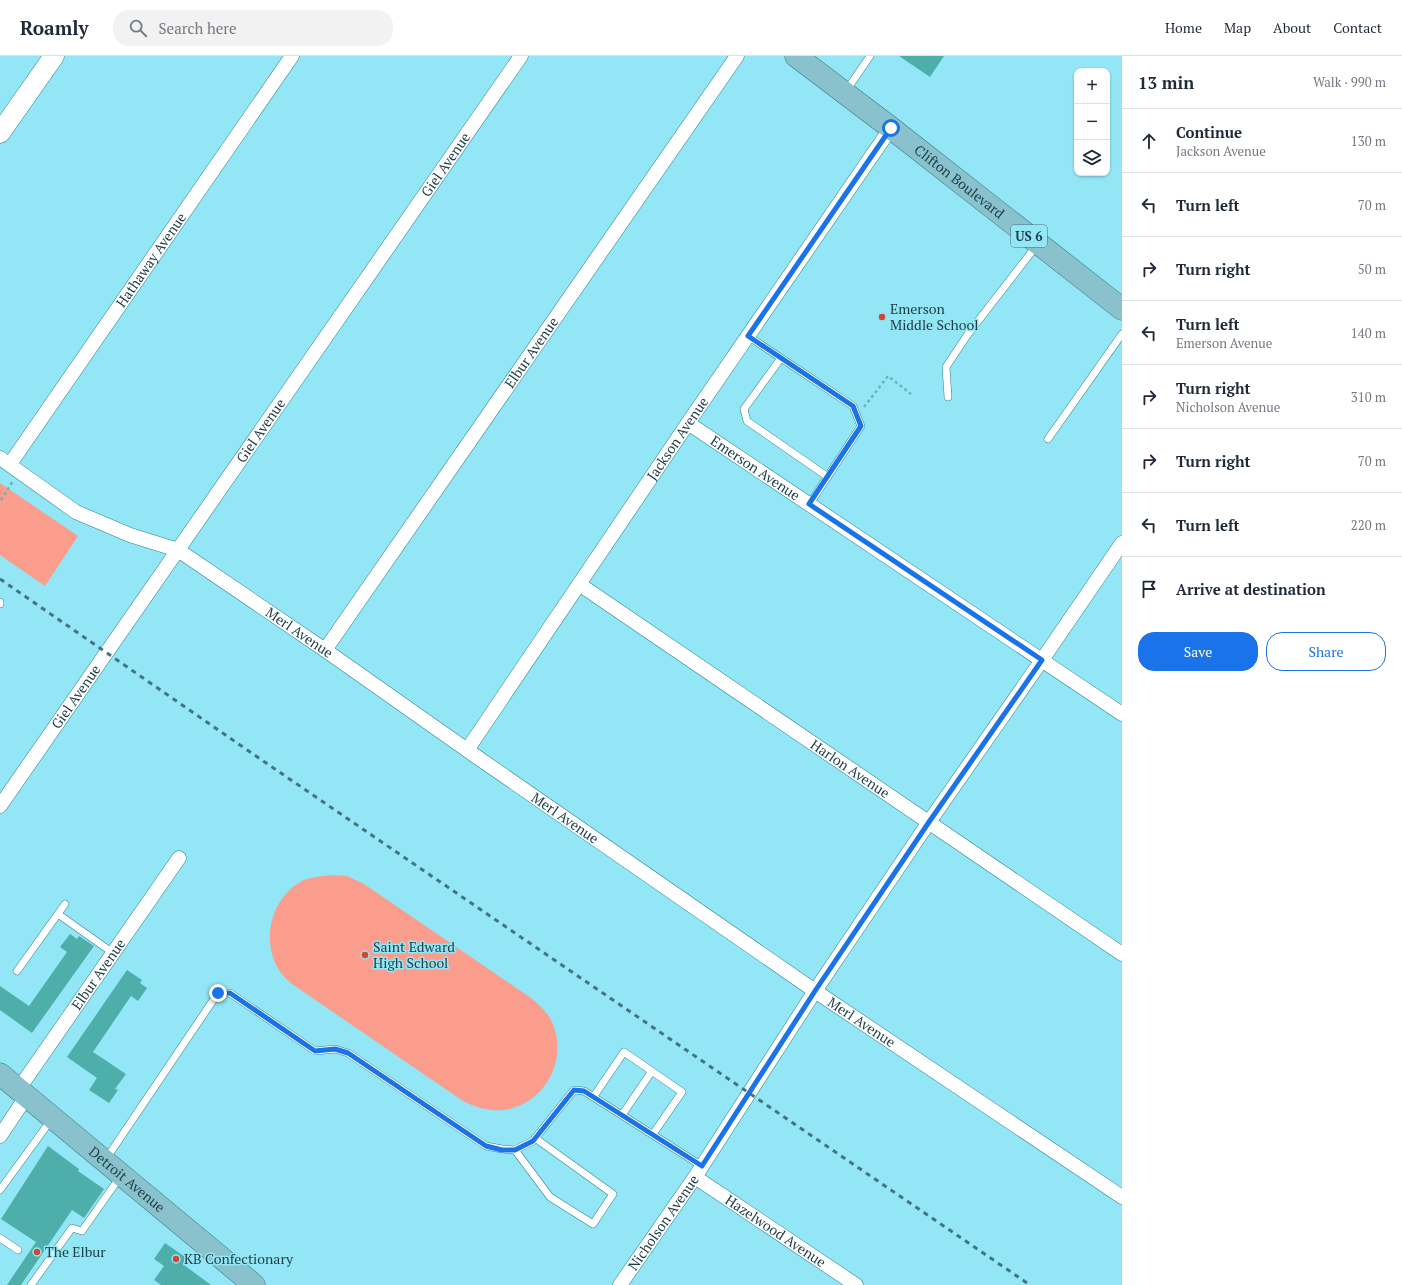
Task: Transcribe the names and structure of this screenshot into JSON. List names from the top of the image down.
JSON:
{
  "streets": {
    "main road": ["Clifton Boulevard", "US 6", "Detroit Avenue"],
    "street": [
      "Giel Avenue",
      "Hathaway Avenue",
      "Elbur Avenue",
      "Jackson Avenue",
      "Emerson Avenue",
      "Merl Avenue",
      "Harlon Avenue",
      "Nicholson Avenue",
      "Hazelwood Avenue"
    ]
  },
  "crossings": [
    ["Giel Avenue", "Merl Avenue"],
    ["Clifton Boulevard", "Jackson Avenue"],
    ["Hathaway Avenue", "Merl Avenue"],
    ["Elbur Avenue", "Merl Avenue"],
    ["Elbur Avenue", "Detroit Avenue"],
    ["Jackson Avenue", "Emerson Avenue"],
    ["Jackson Avenue", "Merl Avenue"],
    ["Jackson Avenue", "Harlon Avenue"],
    ["Emerson Avenue", "Nicholson Avenue"],
    ["Merl Avenue", "Nicholson Avenue"],
    ["Harlon Avenue", "Nicholson Avenue"],
    ["Nicholson Avenue", "Hazelwood Avenue"]
  ],
  "places": [
    "Emerson Middle School",
    "Saint Edward High School",
    "The Elbur",
    "KB Confectionary"
  ],
  "page": {
    "header": "Roamly",
    "search": "Search here",
    "nav": [
      "Home",
      "Map",
      "About",
      "Contact"
    ],
    "heading": ["13 min", "Walk · 990 m"],
    "map_buttons": ["+", "−"],
    "list": [
      ["Continue", "Jackson Avenue", "130 m"],
      ["Turn left", "70 m"],
      ["Turn right", "50 m"],
      ["Turn left", "Emerson Avenue", "140 m"],
      ["Turn right", "Nicholson Avenue", "310 m"],
      ["Turn right", "70 m"],
      ["Turn left", "220 m"],
      "Arrive at destination"
    ],
    "buttons": ["Save", "Share"]
  }
}
